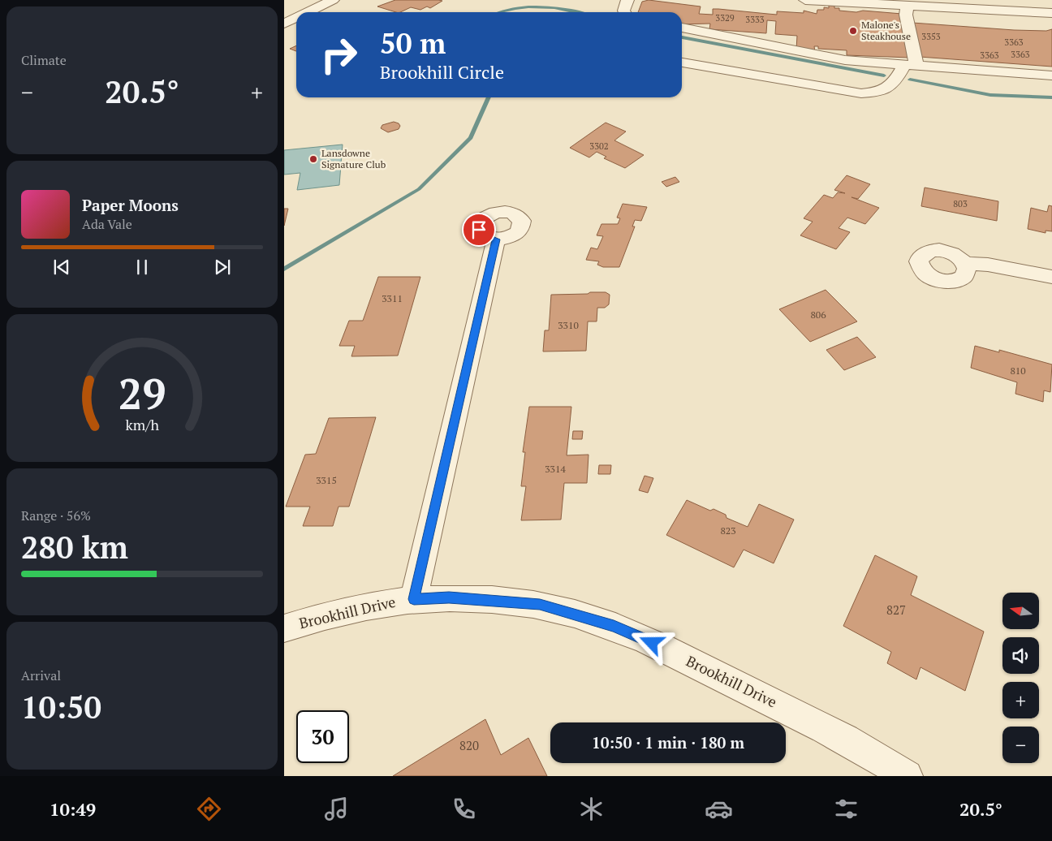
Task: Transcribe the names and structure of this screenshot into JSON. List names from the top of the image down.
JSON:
{
  "streets": {
    "street": ["Brookhill Drive"]
  },
  "places": ["Malone's Steakhouse", "Lansdowne Signature Club"],
  "house_numbers": [
    "3329",
    "3333",
    "3353",
    "3363",
    "3363",
    "3363",
    "3302",
    "803",
    "3311",
    "806",
    "3310",
    "810",
    "3314",
    "3315",
    "823",
    "827",
    "820"
  ],
  "north": "left",
  "page": {
    "tile": [
      "Climate",
      ["Range · 56%", "280 km"],
      ["Arrival", "10:50"]
    ],
    "turn": ["50 m", "Brookhill Circle"],
    "heat": ["−", "20.5°", "+"],
    "song": ["Paper Moons", "Ada Vale"],
    "map_buttons": ["+", "−"],
    "limit": "30",
    "trip": "10:50 · 1 min · 180 m",
    "tabs": ["10:49", "20.5°"],
    "gauge": ["29", "km/h"]
  }
}
